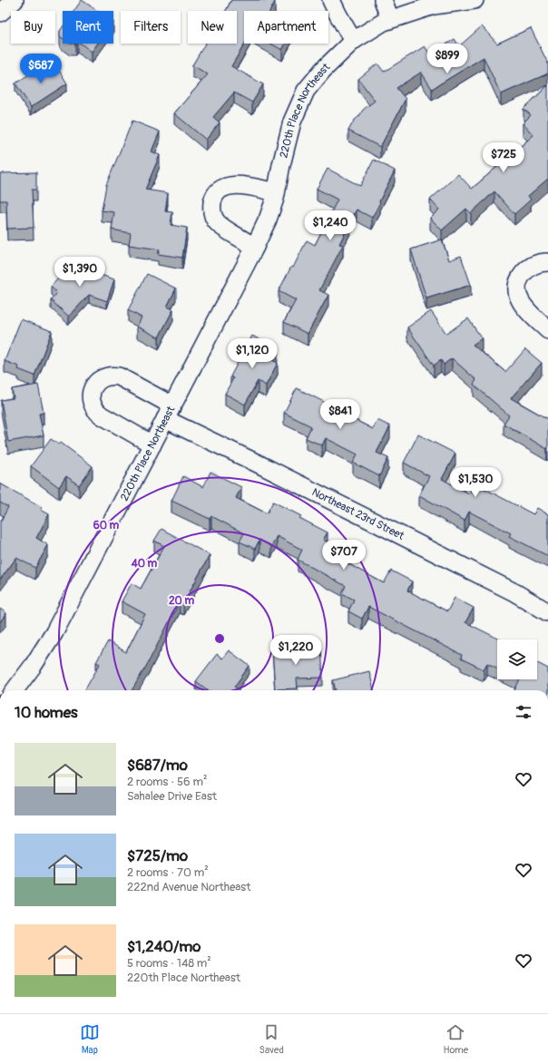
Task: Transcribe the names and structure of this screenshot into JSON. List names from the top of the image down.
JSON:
{
  "streets": {
    "street": ["220th Place Northeast", "Northeast 23rd Street"]
  },
  "crossings": [
    ["220th Place Northeast", "Northeast 23rd Street"]
  ],
  "page": {
    "chip": [
      "Buy",
      "Rent",
      "Filters",
      "New",
      "Apartment"
    ],
    "price": [
      "$899",
      "$687",
      "$725",
      "$1,240",
      "$1,390",
      "$1,120",
      "$841",
      "$1,530",
      "$707",
      "$1,220"
    ],
    "heading": "10 homes",
    "list": [
      {
        "name": "$687/mo",
        "note": "2 rooms · 56 m² · Sahalee Drive East"
      },
      {
        "name": "$725/mo",
        "note": "2 rooms · 70 m² · 222nd Avenue Northeast"
      },
      {
        "name": "$1,240/mo",
        "note": "5 rooms · 148 m² · 220th Place Northeast"
      }
    ],
    "tabs": ["Map", "Saved", "Home"]
  },
  "rings": ["60 m", "40 m", "20 m"]
}
